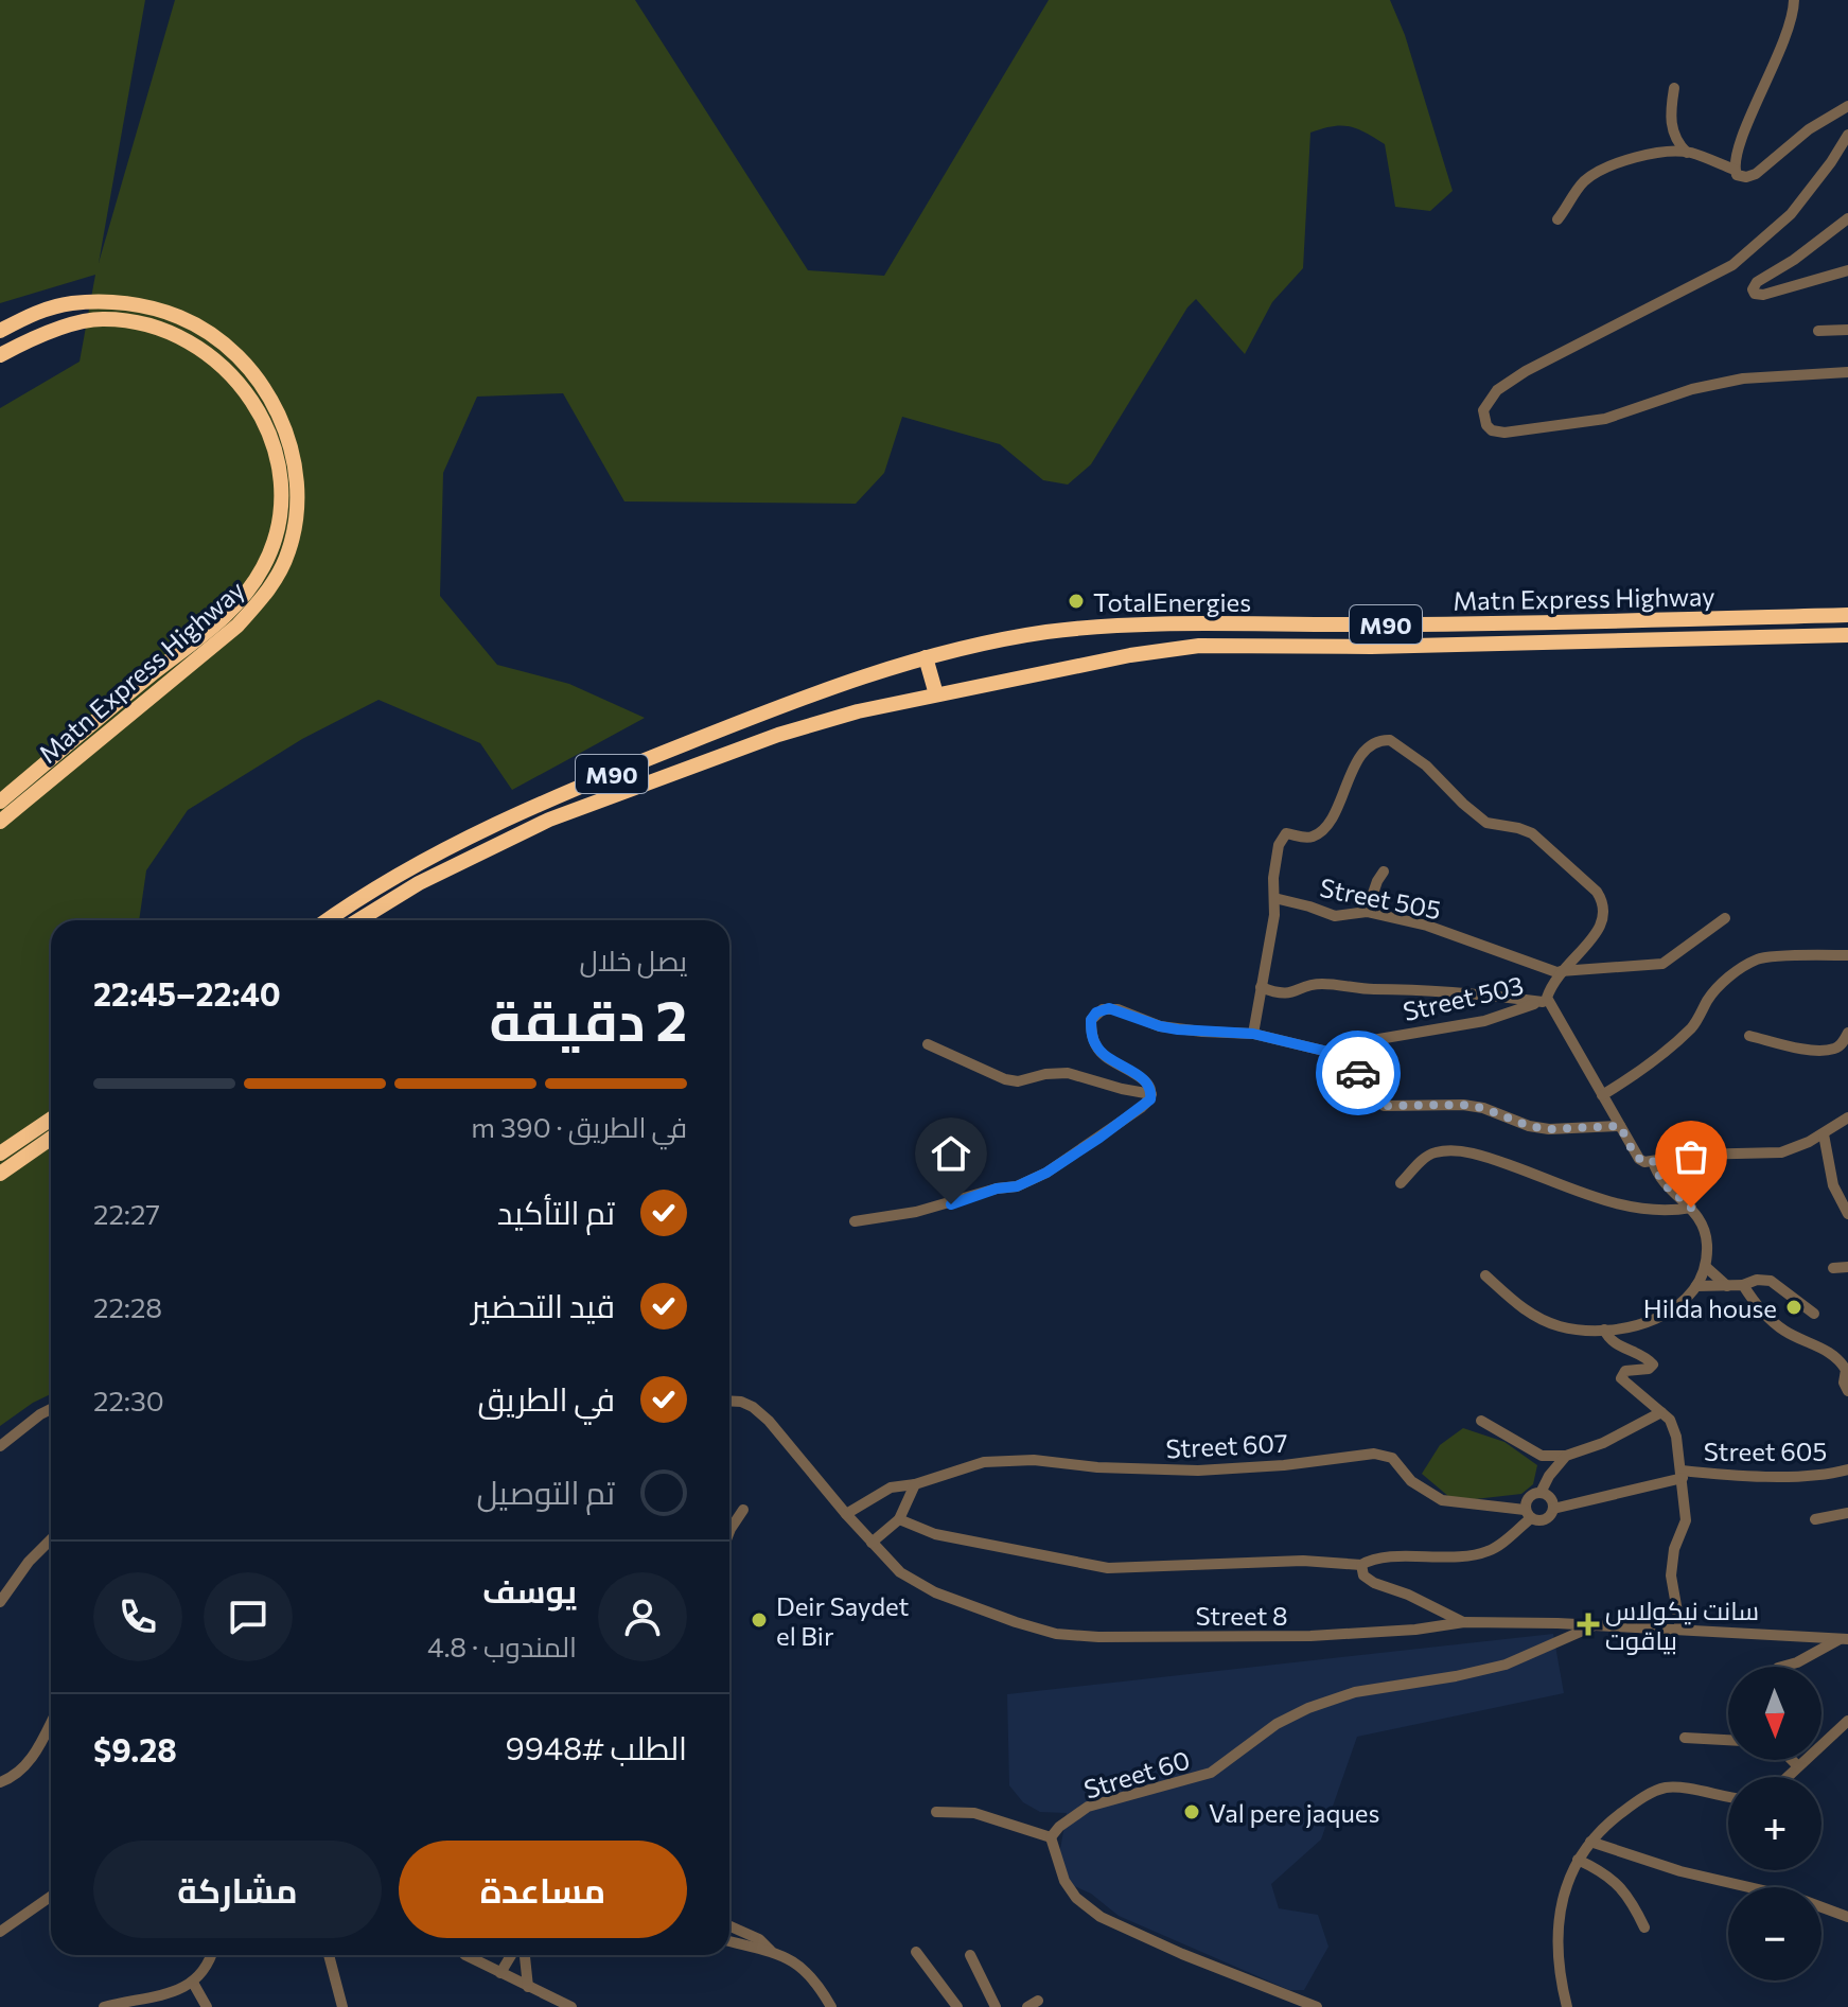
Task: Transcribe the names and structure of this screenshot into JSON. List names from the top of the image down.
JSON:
{
  "streets": {
    "highway": ["Matn Express Highway", "M90"],
    "street": [
      "Street 505",
      "Street 503",
      "Street 607",
      "Street 605",
      "Street 8",
      "Street 60"
    ]
  },
  "crossings": [
    ["Street 607", "Street 605"],
    ["Street 607", "Street 8"],
    ["Street 8", "Street 60"]
  ],
  "places": {
    "other": [
      "TotalEnergies",
      "Hilda house",
      "Deir Saydet el Bir",
      "Val pere jaques"
    ],
    "health": ["سانت نيكولاس بياقوت"]
  },
  "north": "bottom",
  "page": {
    "heading": ["2 دقيقة", "يصل خلال", "22:40–22:45"],
    "panel": [
      "يوسف",
      "المندوب · 4.8",
      "الطلب #9948",
      "$9.28"
    ],
    "bar": "في الطريق · 390 m",
    "list": [
      ["تم التأكيد", "22:27"],
      ["قيد التحضير", "22:28"],
      ["في الطريق", "22:30"],
      "تم التوصيل"
    ],
    "map_buttons": ["+", "−"],
    "buttons": ["مساعدة", "مشاركة"]
  }
}
